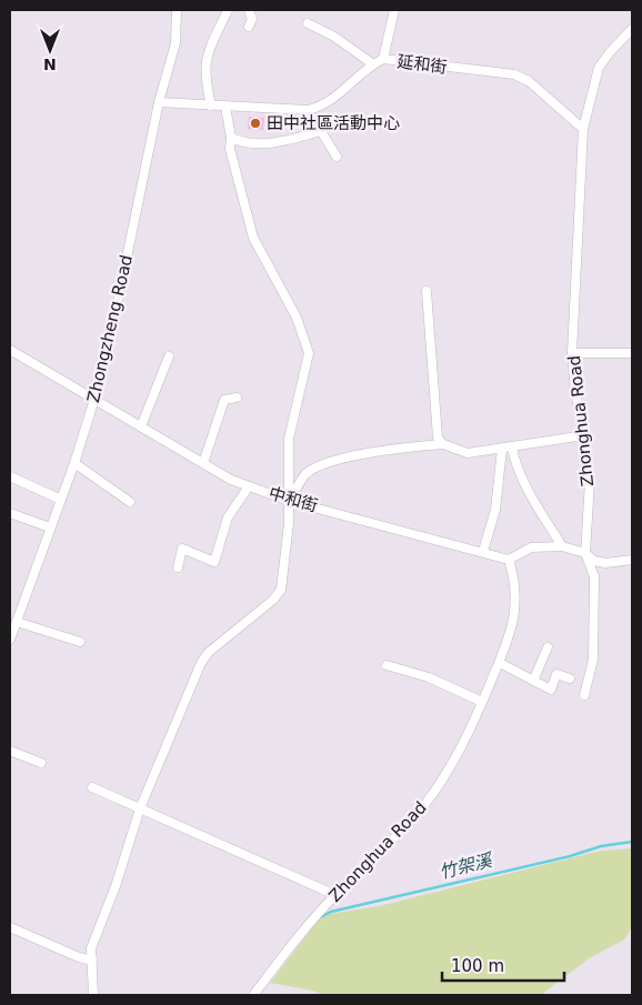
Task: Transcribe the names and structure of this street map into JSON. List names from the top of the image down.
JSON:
{
  "streets": {
    "street": [
      "延和街",
      "Zhongzheng Road",
      "Zhonghua Road",
      "中和街"
    ]
  },
  "crossings": [
    ["延和街", "Zhongzheng Road"],
    ["延和街", "Zhonghua Road"],
    ["Zhongzheng Road", "中和街"],
    ["Zhonghua Road", "中和街"]
  ],
  "water": ["竹架溪"],
  "places": ["田中社區活動中心"],
  "scale_bar": "100 m",
  "north": "bottom"
}
